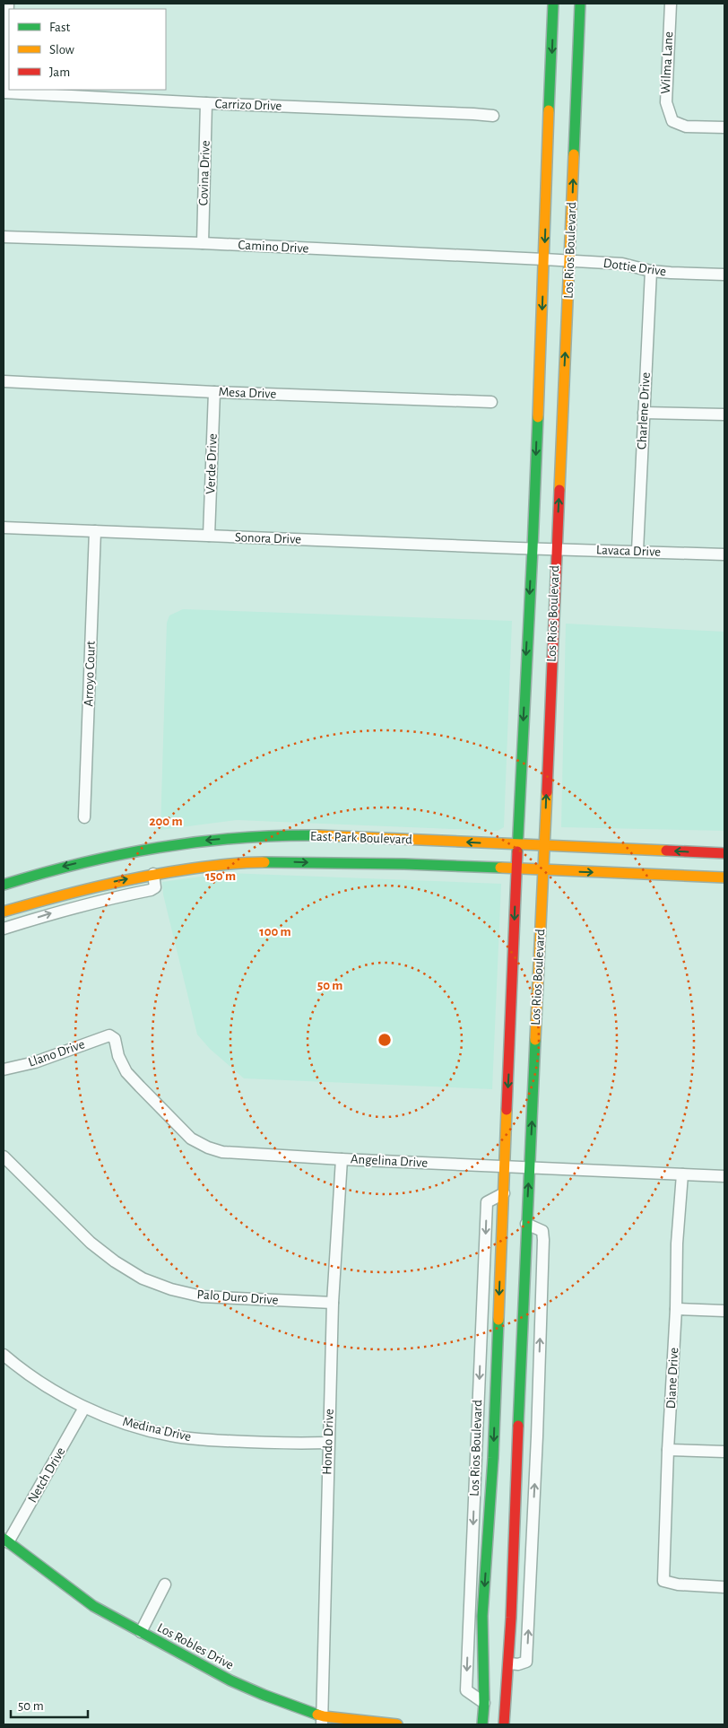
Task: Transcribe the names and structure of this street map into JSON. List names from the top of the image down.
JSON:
{
  "streets": {
    "main road": ["Los Rios Boulevard", "East Park Boulevard", "Los Robles Drive"],
    "street": [
      "Wilma Lane",
      "Carrizo Drive",
      "Covina Drive",
      "Camino Drive",
      "Dottie Drive",
      "Mesa Drive",
      "Charlene Drive",
      "Verde Drive",
      "Sonora Drive",
      "Lavaca Drive",
      "Arroyo Court",
      "Llano Drive",
      "Angelina Drive",
      "Palo Duro Drive",
      "Diane Drive",
      "Medina Drive",
      "Hondo Drive",
      "Netch Drive"
    ]
  },
  "crossings": [
    ["Carrizo Drive", "Covina Drive"],
    ["Covina Drive", "Camino Drive"],
    ["Camino Drive", "Los Rios Boulevard"],
    ["Camino Drive", "Dottie Drive"],
    ["Los Rios Boulevard", "Dottie Drive"],
    ["Los Rios Boulevard", "Sonora Drive"],
    ["Los Rios Boulevard", "Lavaca Drive"],
    ["Los Rios Boulevard", "East Park Boulevard"],
    ["Los Rios Boulevard", "Angelina Drive"],
    ["Dottie Drive", "Charlene Drive"],
    ["Mesa Drive", "Verde Drive"],
    ["Charlene Drive", "Lavaca Drive"],
    ["Verde Drive", "Sonora Drive"],
    ["Sonora Drive", "Lavaca Drive"],
    ["Sonora Drive", "Arroyo Court"],
    ["Llano Drive", "Angelina Drive"],
    ["Angelina Drive", "Diane Drive"],
    ["Angelina Drive", "Hondo Drive"],
    ["Palo Duro Drive", "Hondo Drive"],
    ["Medina Drive", "Hondo Drive"],
    ["Medina Drive", "Netch Drive"],
    ["Hondo Drive", "Los Robles Drive"],
    ["Netch Drive", "Los Robles Drive"]
  ],
  "legend": ["Fast", "Slow", "Jam"],
  "scale_bar": "50 m",
  "rings": [
    "200 m",
    "150 m",
    "100 m",
    "50 m"
  ]
}
